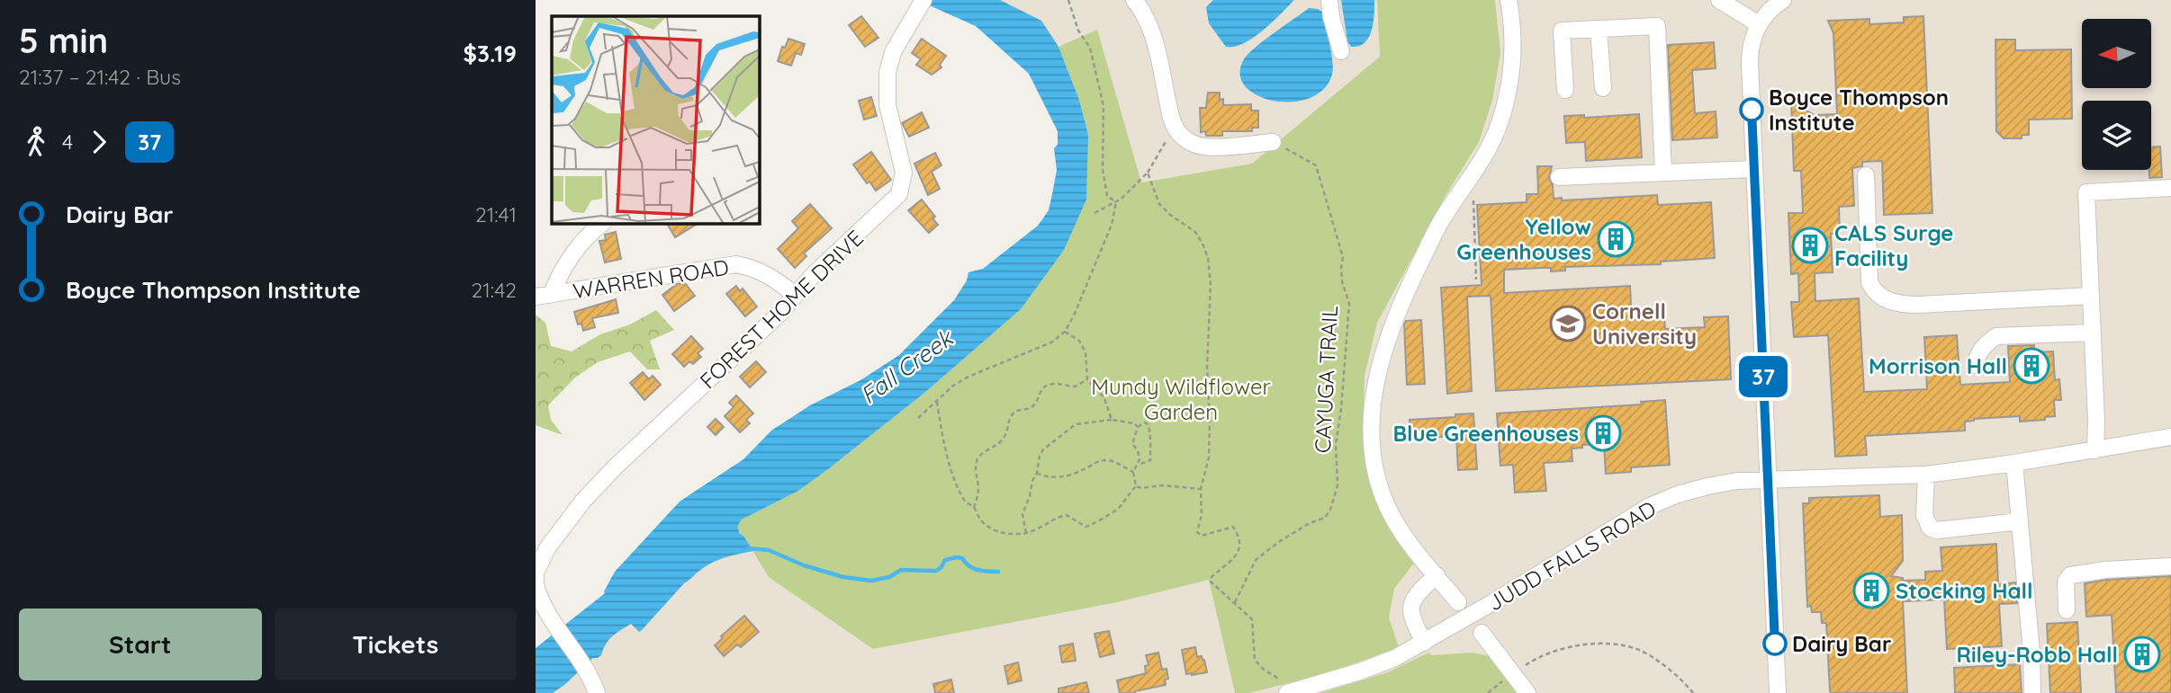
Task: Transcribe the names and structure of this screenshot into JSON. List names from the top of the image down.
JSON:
{
  "streets": {
    "street": ["WARREN ROAD", "FOREST HOME DRIVE", "JUDD FALLS ROAD"],
    "path": ["CAYUGA TRAIL"]
  },
  "crossings": [
    ["WARREN ROAD", "FOREST HOME DRIVE"]
  ],
  "water": ["Fall Creek"],
  "parks": ["Mundy Wildflower Garden"],
  "places": {
    "other": ["Boyce Thompson Institute", "Dairy Bar"],
    "building": [
      "Yellow Greenhouses",
      "CALS Surge Facility",
      "Morrison Hall",
      "Blue Greenhouses",
      "Stocking Hall",
      "Riley-Robb Hall"
    ],
    "school or university": ["Cornell University"]
  },
  "lines": ["bus line 37"],
  "north": "left",
  "page": {
    "heading": ["5 min", "21:37 – 21:42 · Bus", "$3.19"],
    "on_map": "37",
    "legs": ["4", "37"],
    "list": [
      {
        "name": "Dairy Bar",
        "value": "21:41"
      },
      {
        "name": "Boyce Thompson Institute",
        "value": "21:42"
      }
    ],
    "buttons": ["Start", "Tickets"]
  }
}
